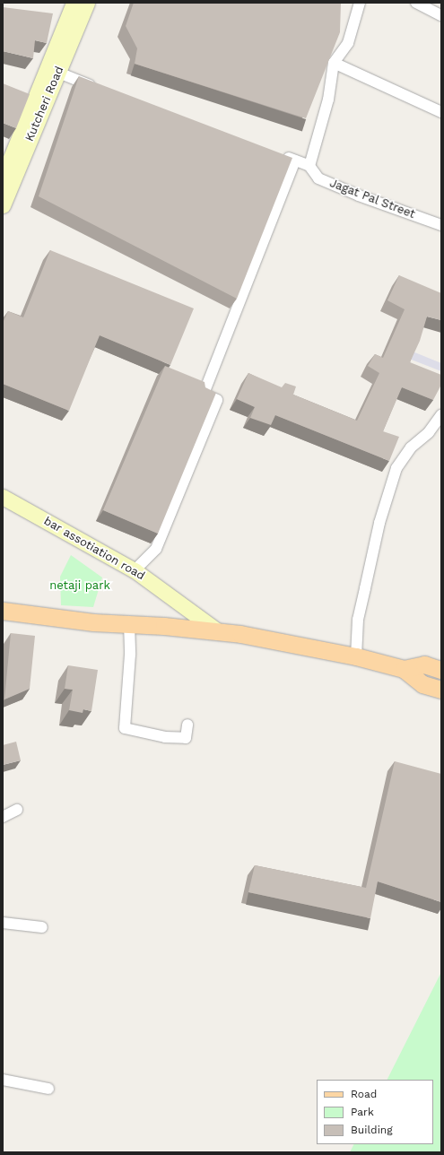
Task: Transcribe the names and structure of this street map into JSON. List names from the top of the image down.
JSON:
{
  "streets": {
    "main road": ["Kutcheri Road", "bar assotiation road"],
    "street": ["Jagat Pal Street"]
  },
  "parks": ["netaji park"],
  "legend": ["Road", "Park", "Building"]
}
